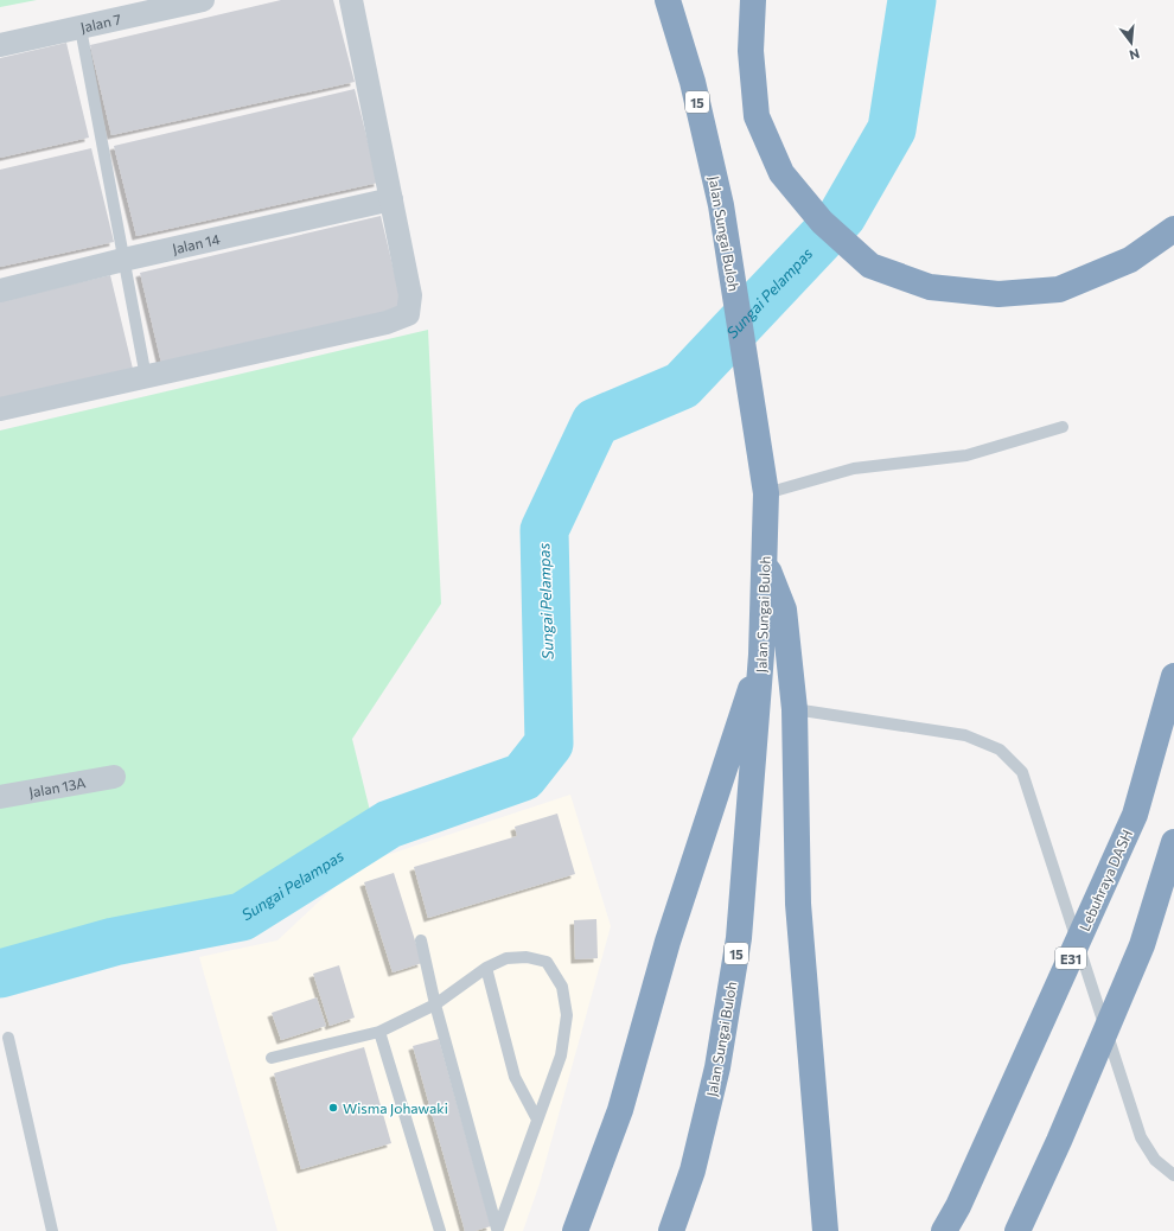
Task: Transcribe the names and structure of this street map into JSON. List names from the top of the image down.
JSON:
{
  "streets": {
    "highway": [
      "15",
      "Jalan Sungai Buloh",
      "Lebuhraya DASH",
      "E31"
    ],
    "street": ["Jalan 7", "Jalan 14", "Jalan 13A"]
  },
  "water": ["Sungai Pelampas"],
  "places": ["Wisma Johawaki"],
  "north": "bottom"
}
